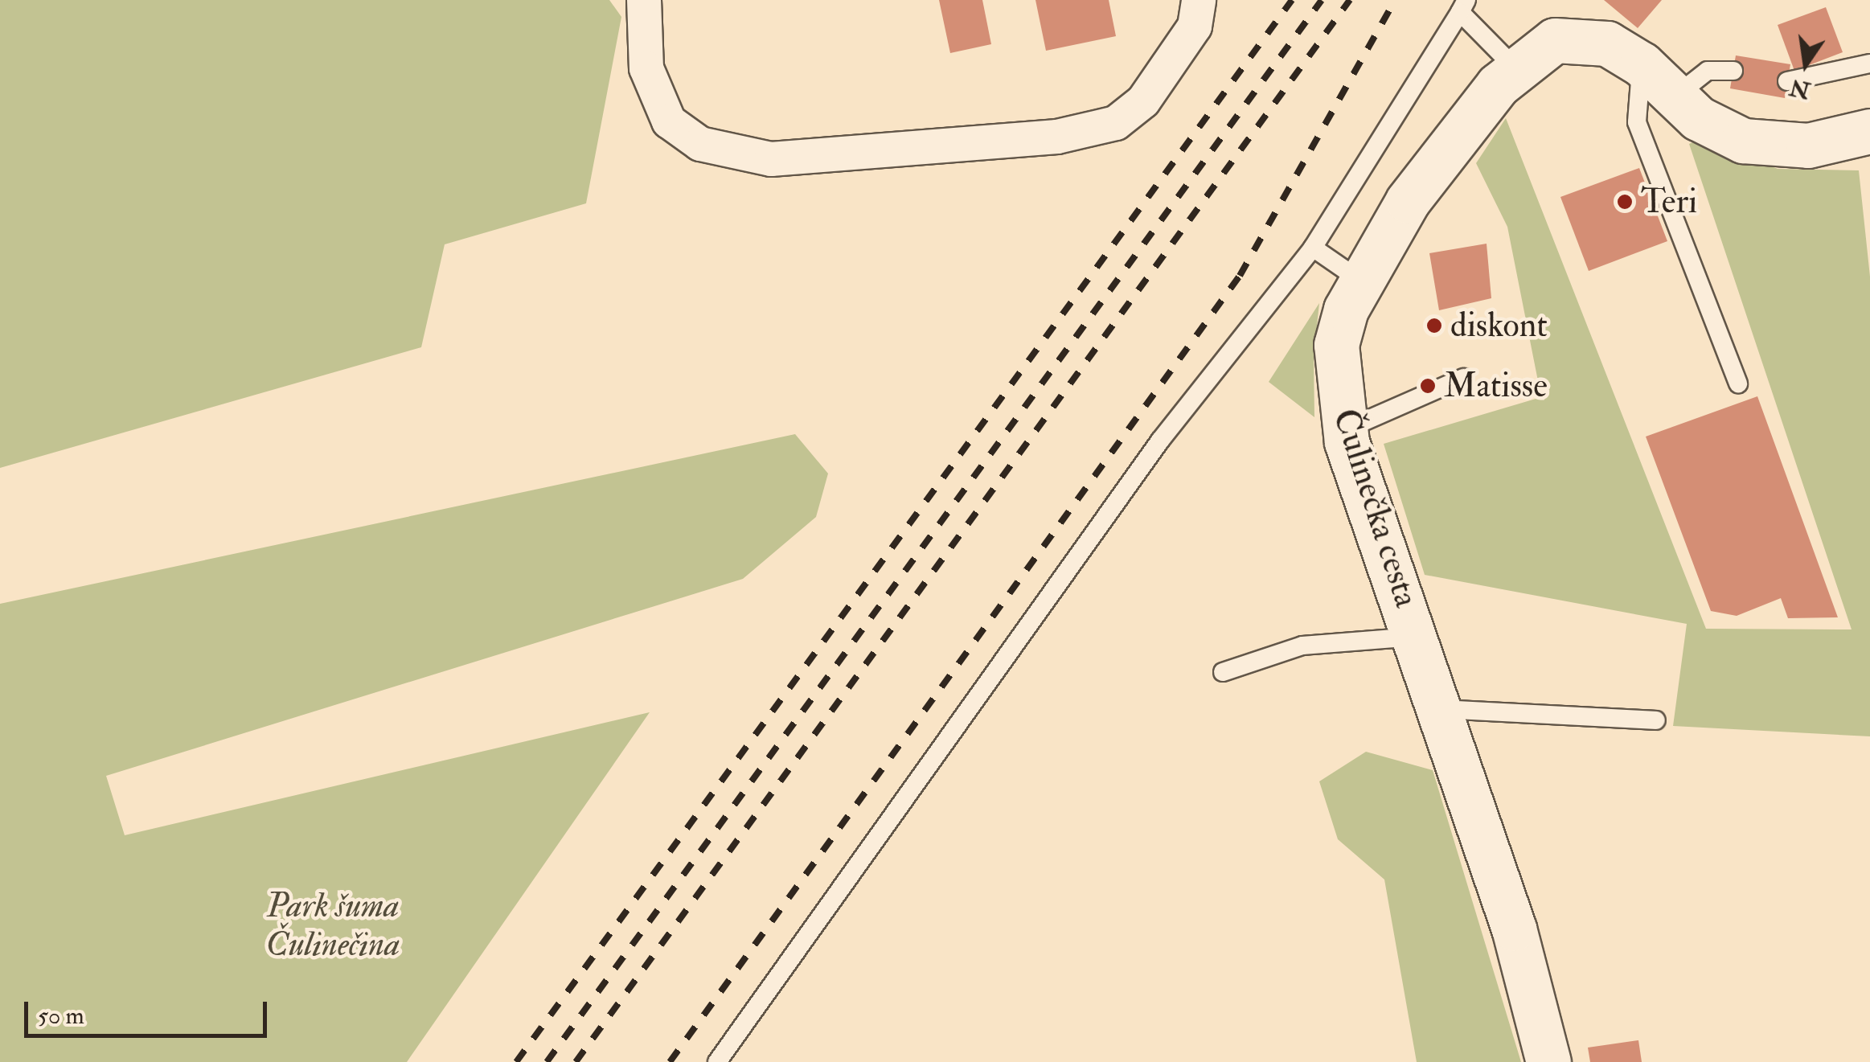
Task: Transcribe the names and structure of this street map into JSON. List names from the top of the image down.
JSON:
{
  "streets": {
    "street": ["Čulinečka cesta"]
  },
  "parks": ["Park šuma Čulinečina"],
  "places": ["Teri", "diskont", "Matisse"],
  "scale_bar": "50 m",
  "north": "bottom"
}
